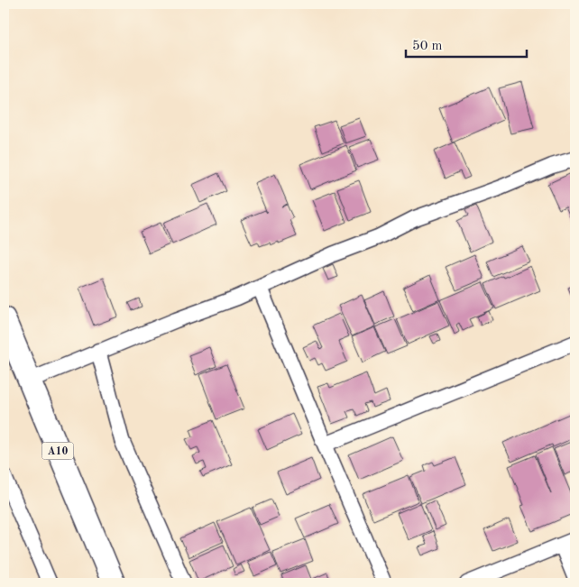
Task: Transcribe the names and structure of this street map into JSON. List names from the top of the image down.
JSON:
{
  "streets": {
    "main road": ["A10"]
  },
  "scale_bar": "50 m"
}
